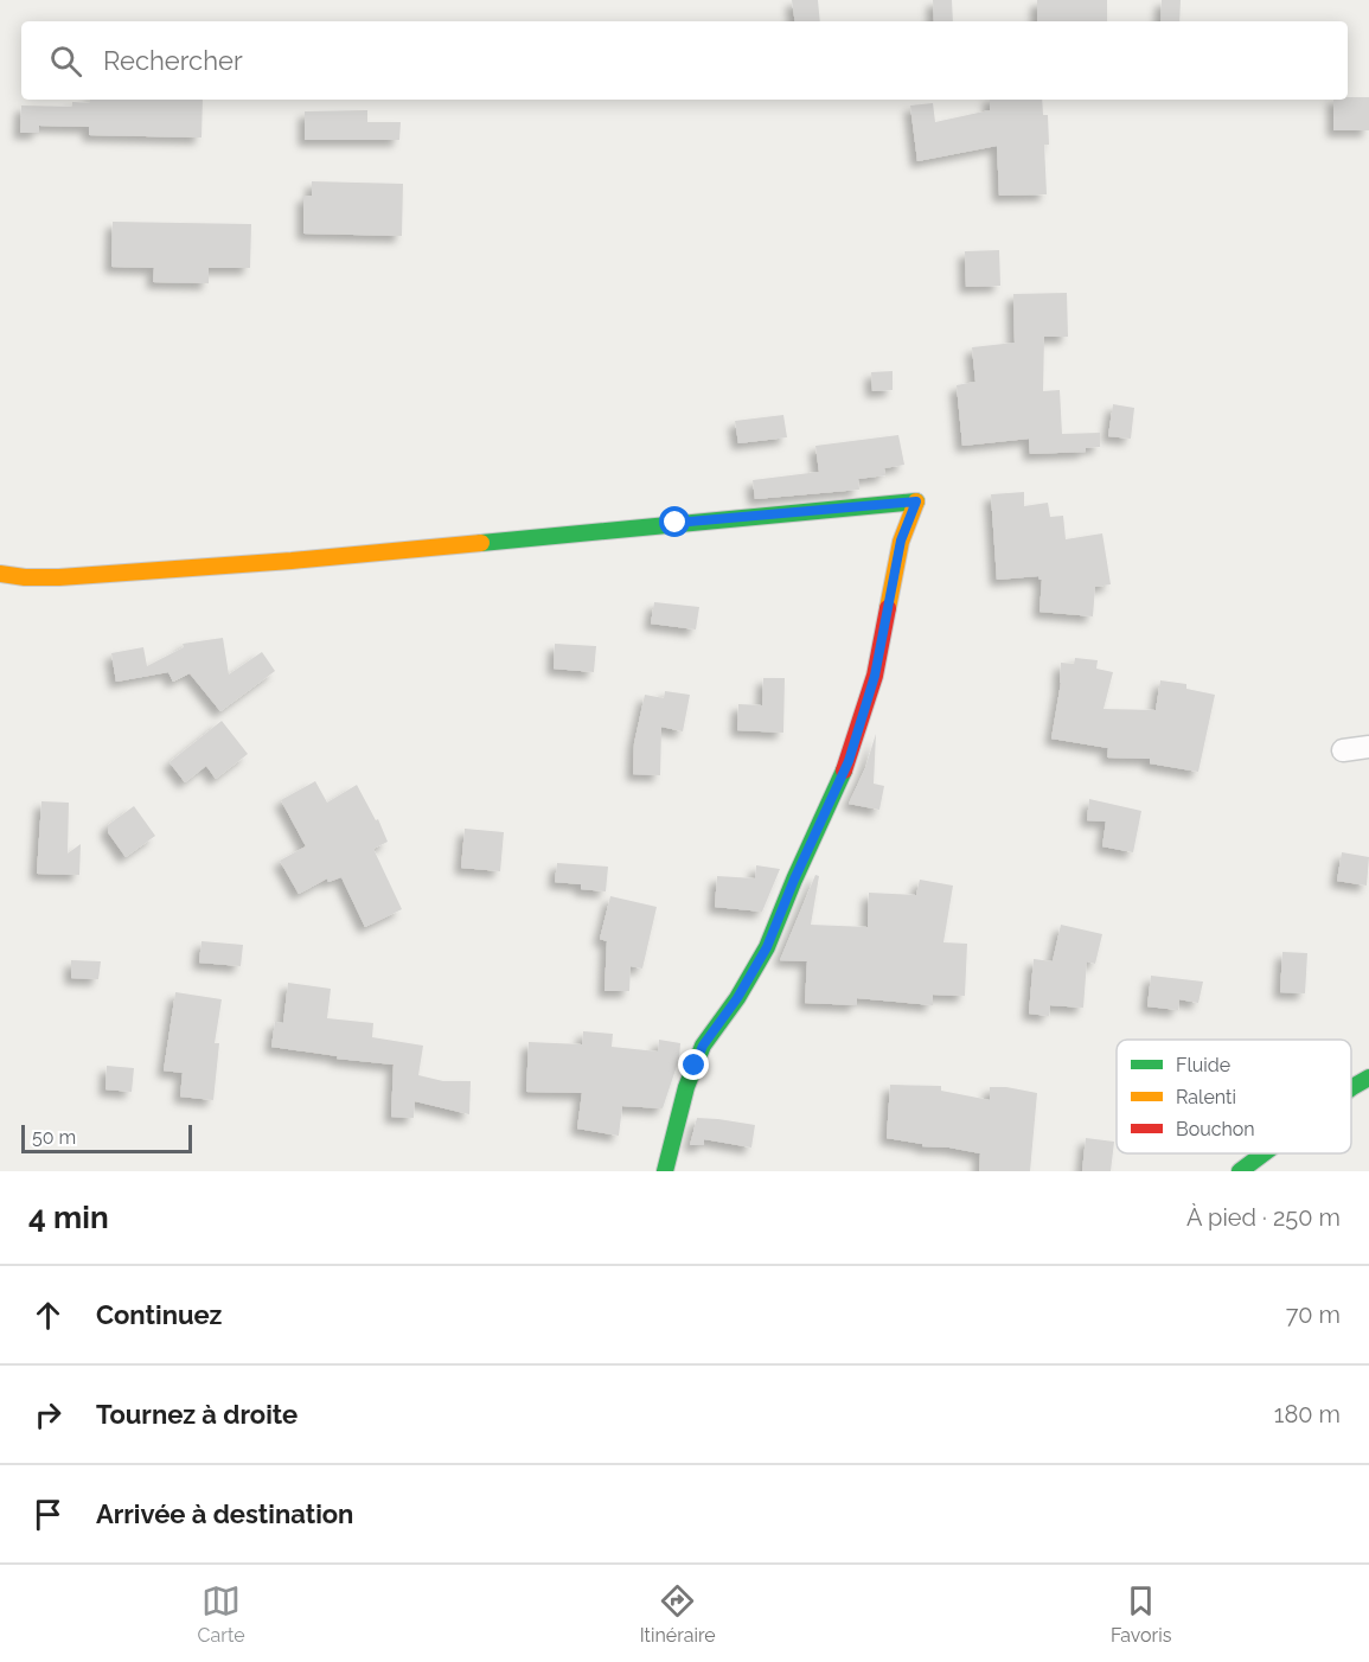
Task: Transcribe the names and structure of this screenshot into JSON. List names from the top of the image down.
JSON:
{
  "legend": ["Fluide", "Ralenti", "Bouchon"],
  "scale_bar": "50 m",
  "page": {
    "search": "Rechercher",
    "scale": "50 m",
    "heading": ["4 min", "À pied · 250 m"],
    "list": [
      ["Continuez", "70 m"],
      ["Tournez à droite", "180 m"],
      "Arrivée à destination"
    ],
    "nav": ["Carte", "Itinéraire", "Favoris"]
  }
}
